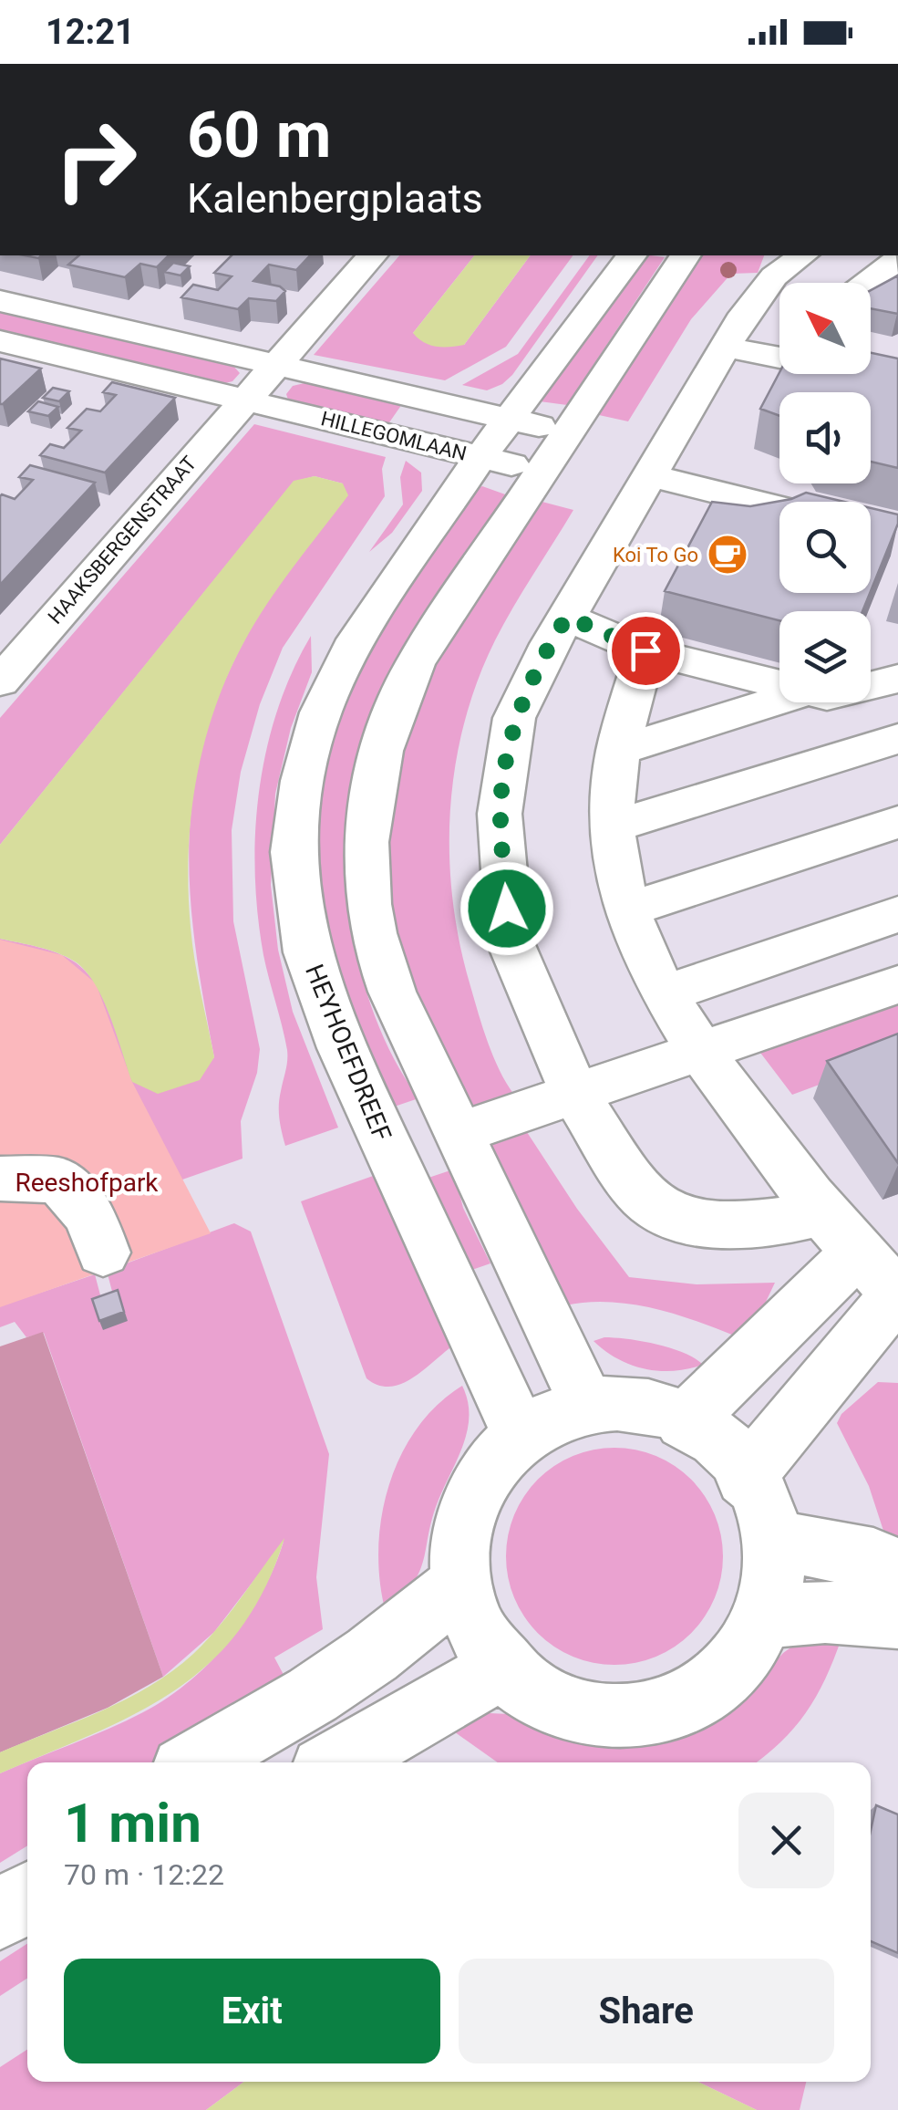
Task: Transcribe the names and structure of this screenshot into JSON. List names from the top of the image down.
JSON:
{
  "streets": {
    "street": ["HILLEGOMLAAN", "HAAKSBERGENSTRAAT", "HEYHOEFDREEF"]
  },
  "crossings": [
    ["HILLEGOMLAAN", "HAAKSBERGENSTRAAT"],
    ["HILLEGOMLAAN", "HEYHOEFDREEF"]
  ],
  "parks": ["Reeshofpark"],
  "places": {
    "cafe": ["Koi To Go"]
  },
  "north": "top left",
  "page": {
    "status": "12:21",
    "turn": ["60 m", "Kalenbergplaats"],
    "heading": ["1 min", "70 m · 12:22"],
    "buttons": ["Exit", "Share"]
  }
}
